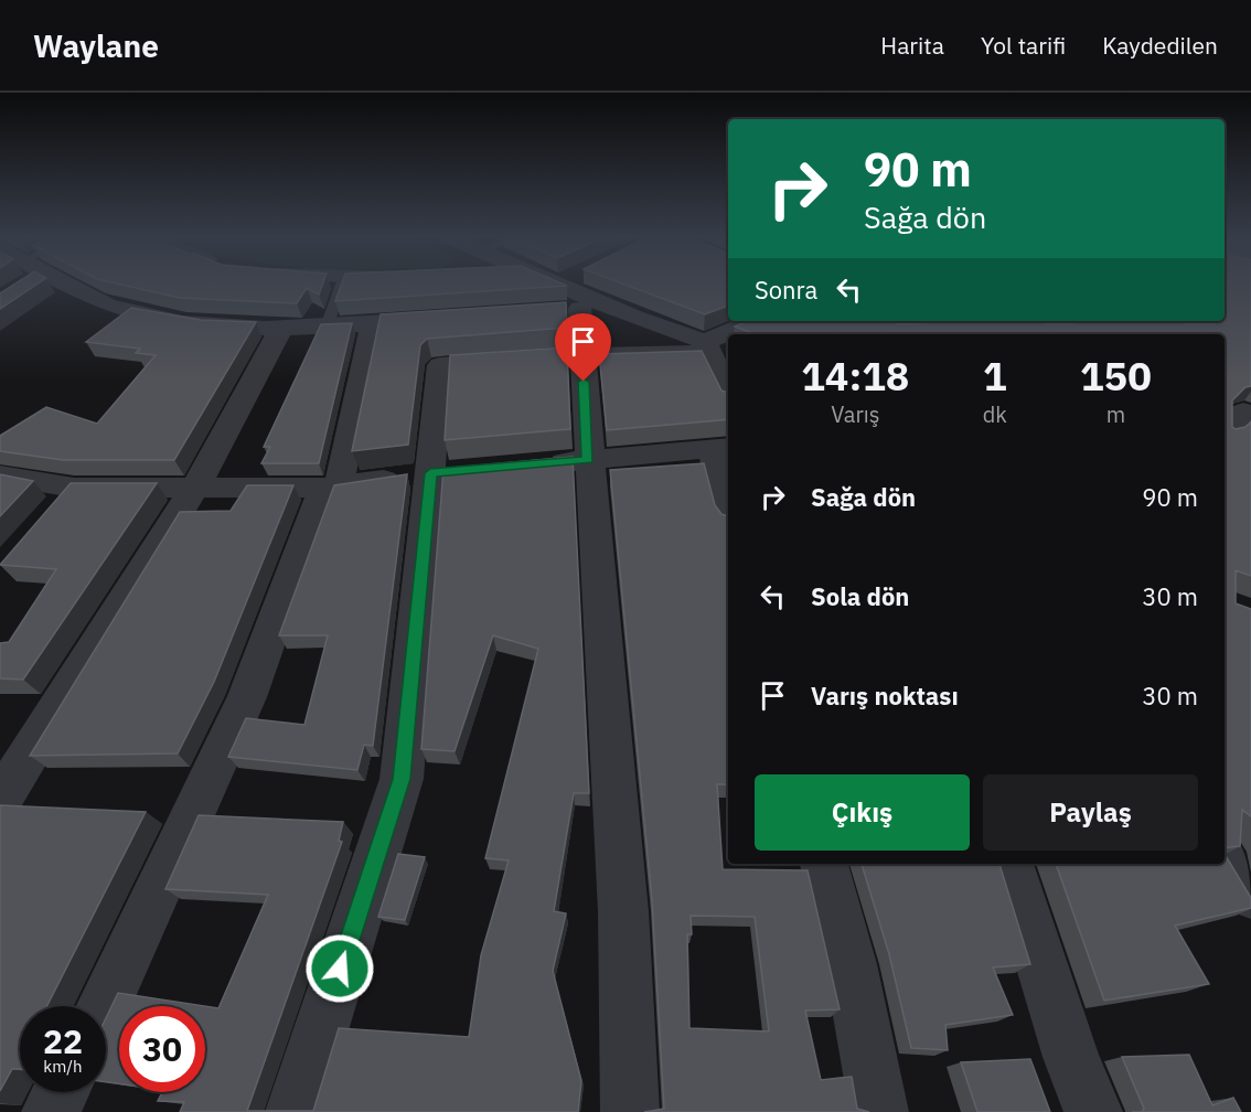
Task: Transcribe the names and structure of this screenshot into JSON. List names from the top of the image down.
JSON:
{
  "page": {
    "header": "Waylane",
    "nav": ["Harita", "Yol tarifi", "Kaydedilen"],
    "turn": ["90 m", "Sağa dön"],
    "then": "Sonra",
    "eta": [
      "14:18",
      "Varış",
      "1",
      "dk",
      "150",
      "m"
    ],
    "list": [
      {
        "name": "Sağa dön",
        "value": "90 m"
      },
      {
        "name": "Sola dön",
        "value": "30 m"
      },
      {
        "name": "Varış noktası",
        "value": "30 m"
      }
    ],
    "buttons": ["Çıkış", "Paylaş"],
    "speed": "22 km/h",
    "limit": "30"
  }
}
